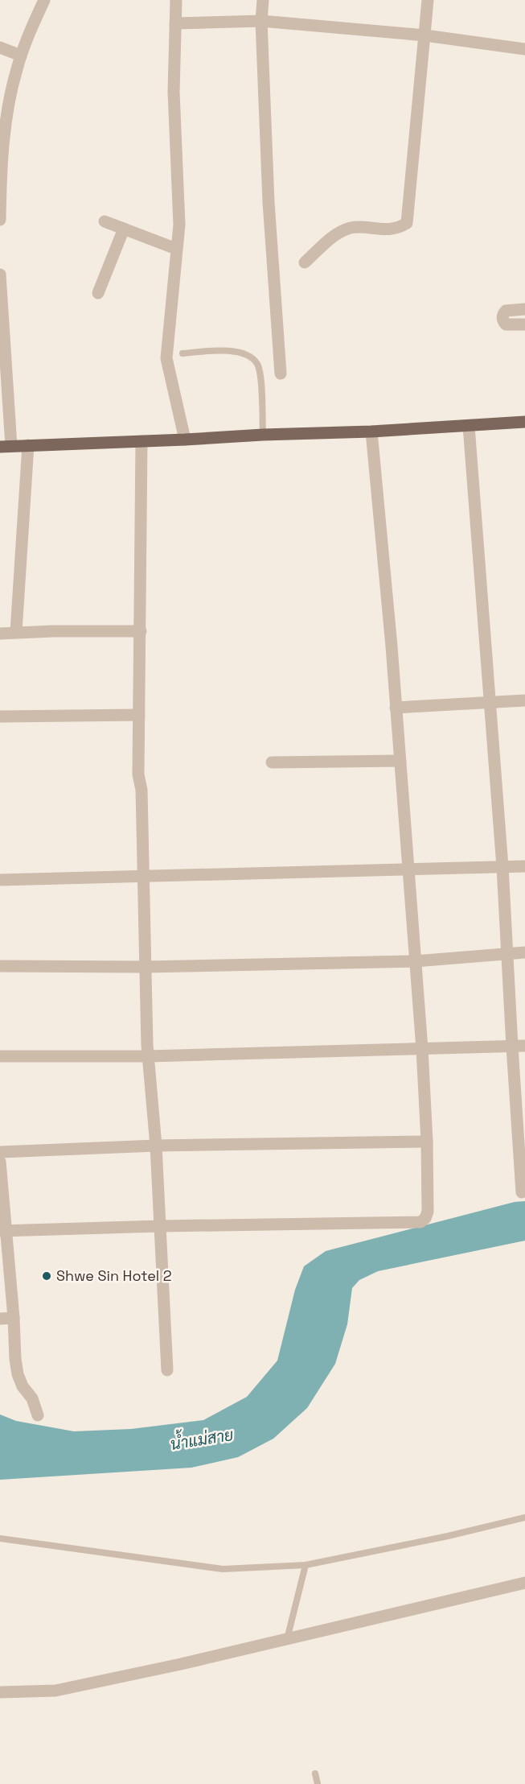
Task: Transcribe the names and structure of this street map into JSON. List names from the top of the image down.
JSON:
{
  "water": ["น้ำแม่สาย"],
  "places": ["Shwe Sin Hotel 2"]
}
